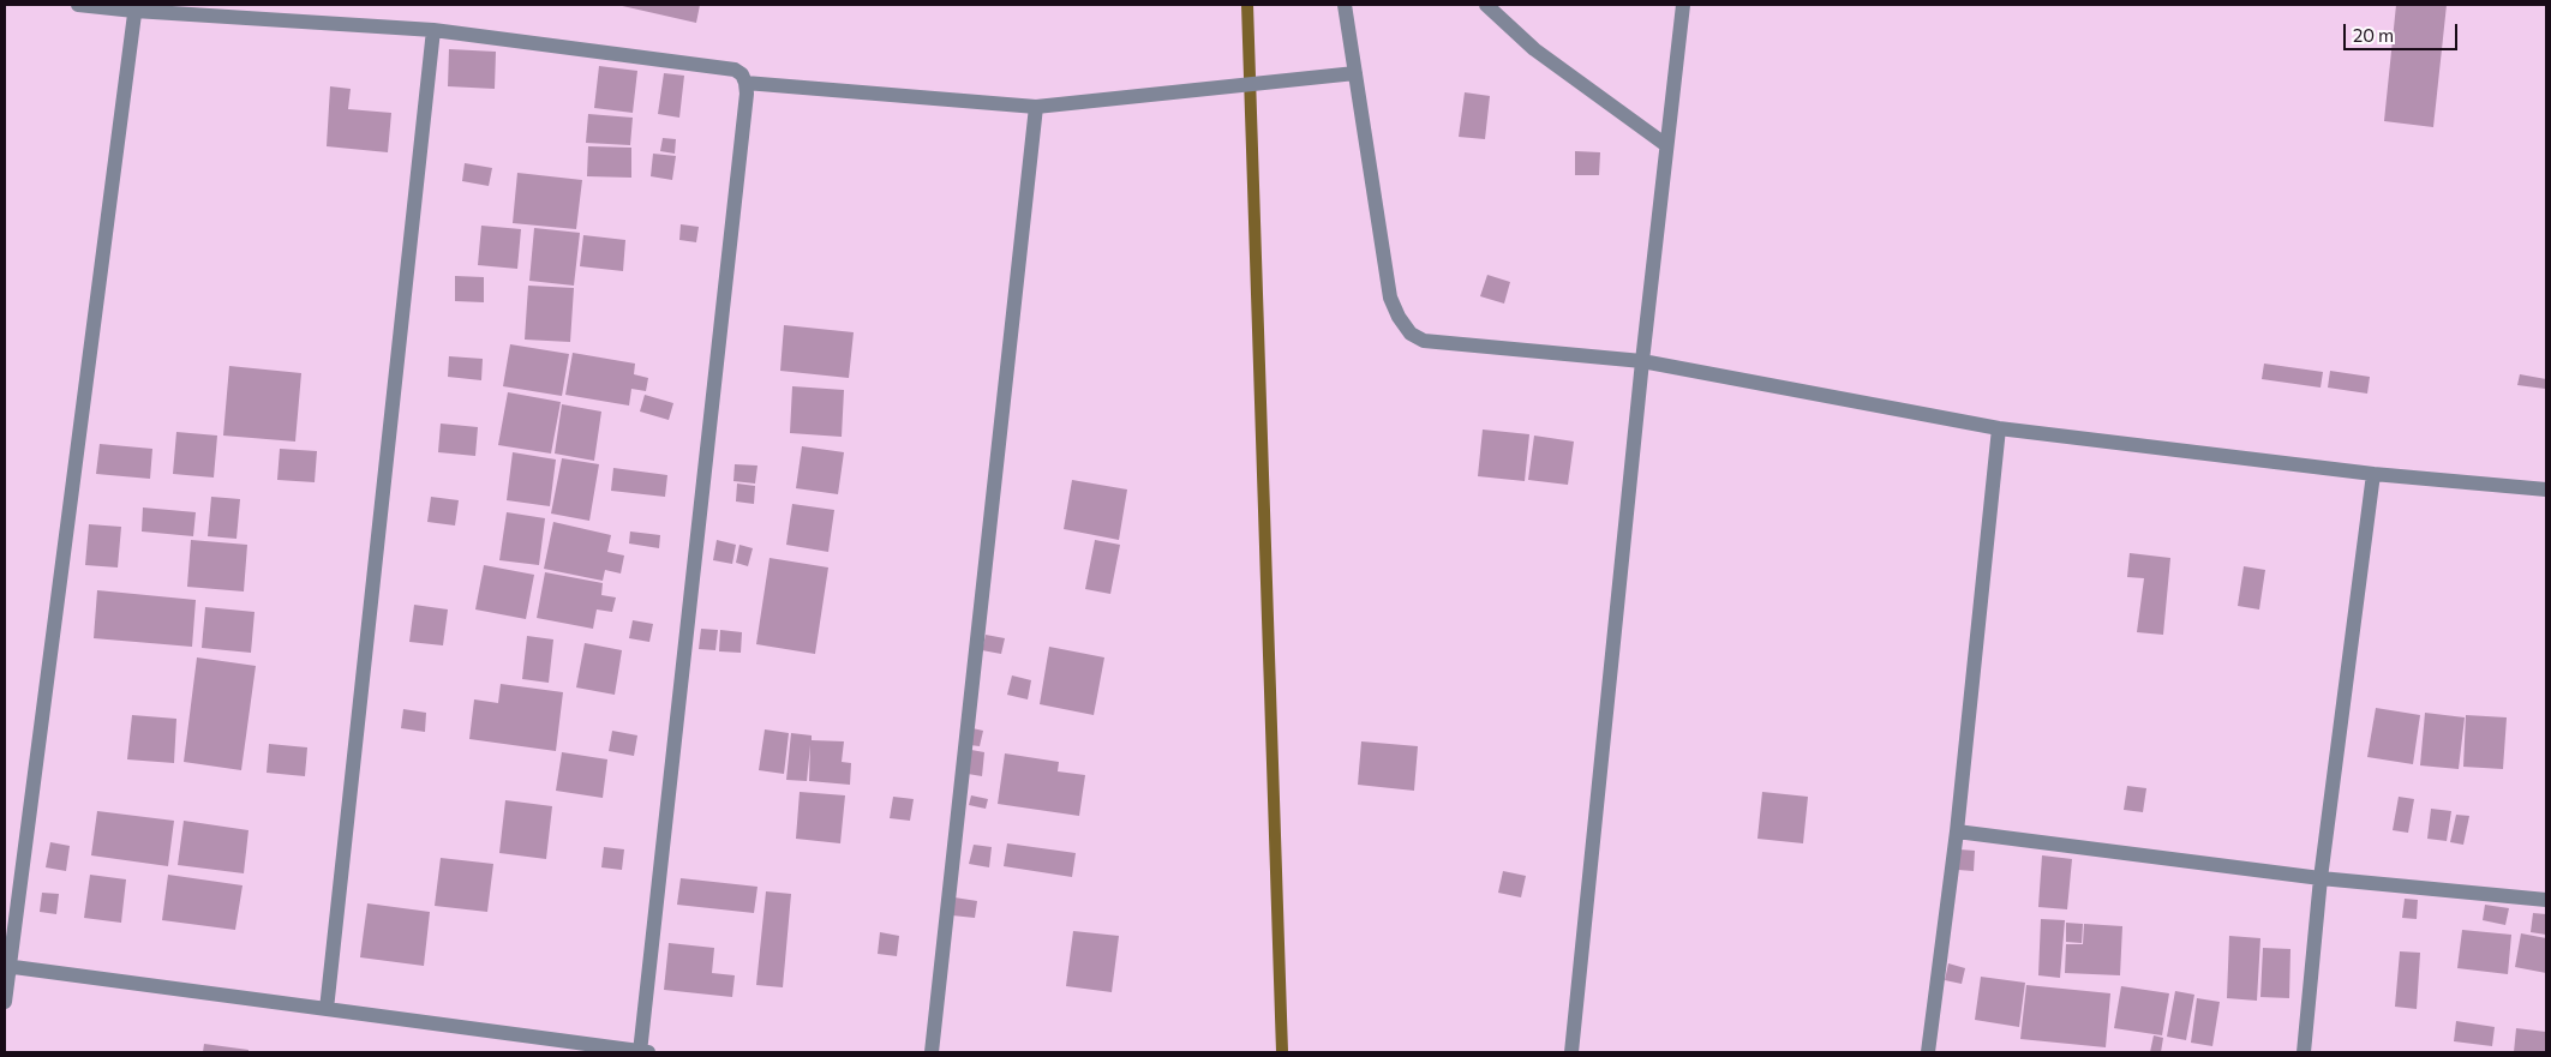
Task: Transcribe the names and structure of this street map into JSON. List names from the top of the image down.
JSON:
{
  "scale_bar": "20 m"
}
